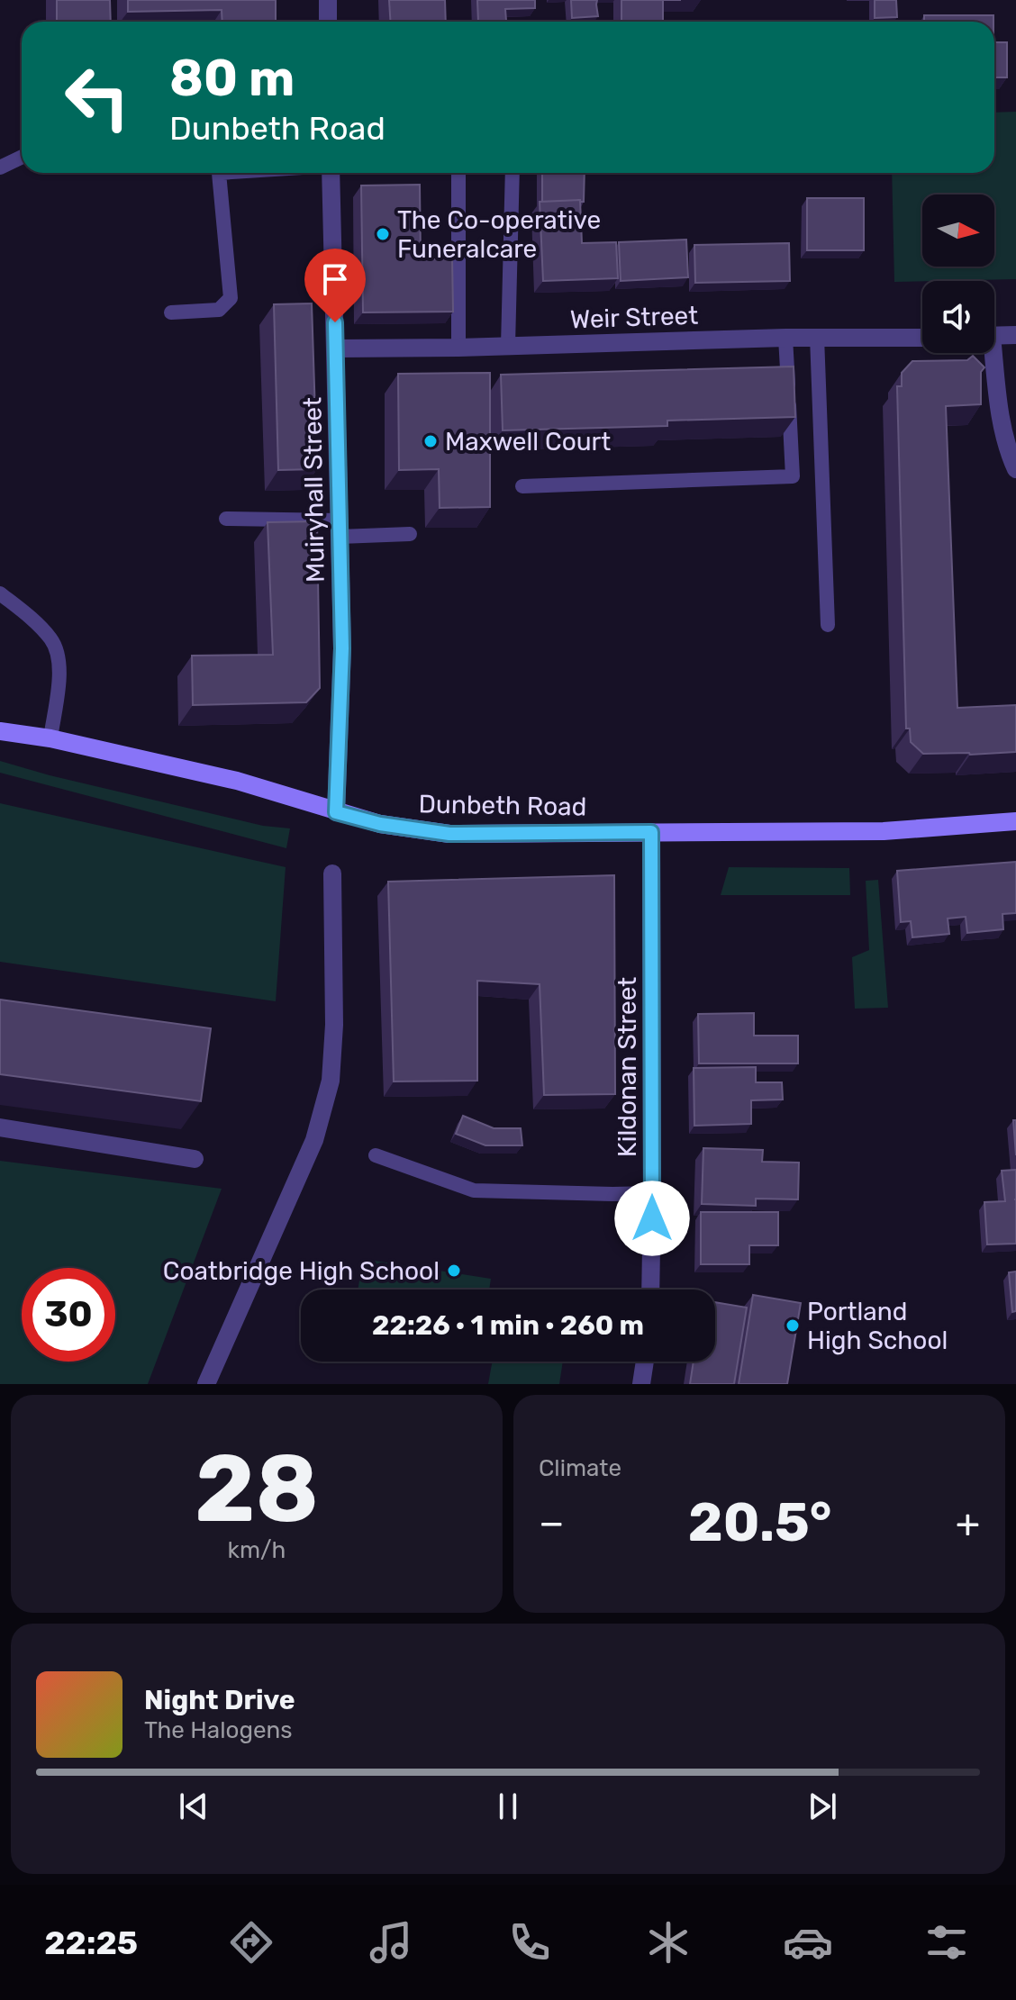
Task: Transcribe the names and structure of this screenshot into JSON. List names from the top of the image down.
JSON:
{
  "streets": {
    "main road": ["Dunbeth Road"],
    "street": ["Weir Street", "Muiryhall Street", "Kildonan Street"]
  },
  "crossings": [
    ["Weir Street", "Muiryhall Street"],
    ["Muiryhall Street", "Dunbeth Road"],
    ["Dunbeth Road", "Kildonan Street"]
  ],
  "places": [
    "The Co-operative Funeralcare",
    "Maxwell Court",
    "Coatbridge High School",
    "Portland High School"
  ],
  "north": "right",
  "page": {
    "turn": ["80 m", "Dunbeth Road"],
    "limit": "30",
    "trip": "22:26 · 1 min · 260 m",
    "tile": [
      ["28", "km/h"],
      "Climate"
    ],
    "heat": ["−", "20.5°", "+"],
    "song": ["Night Drive", "The Halogens"],
    "tabs": "22:25"
  }
}
